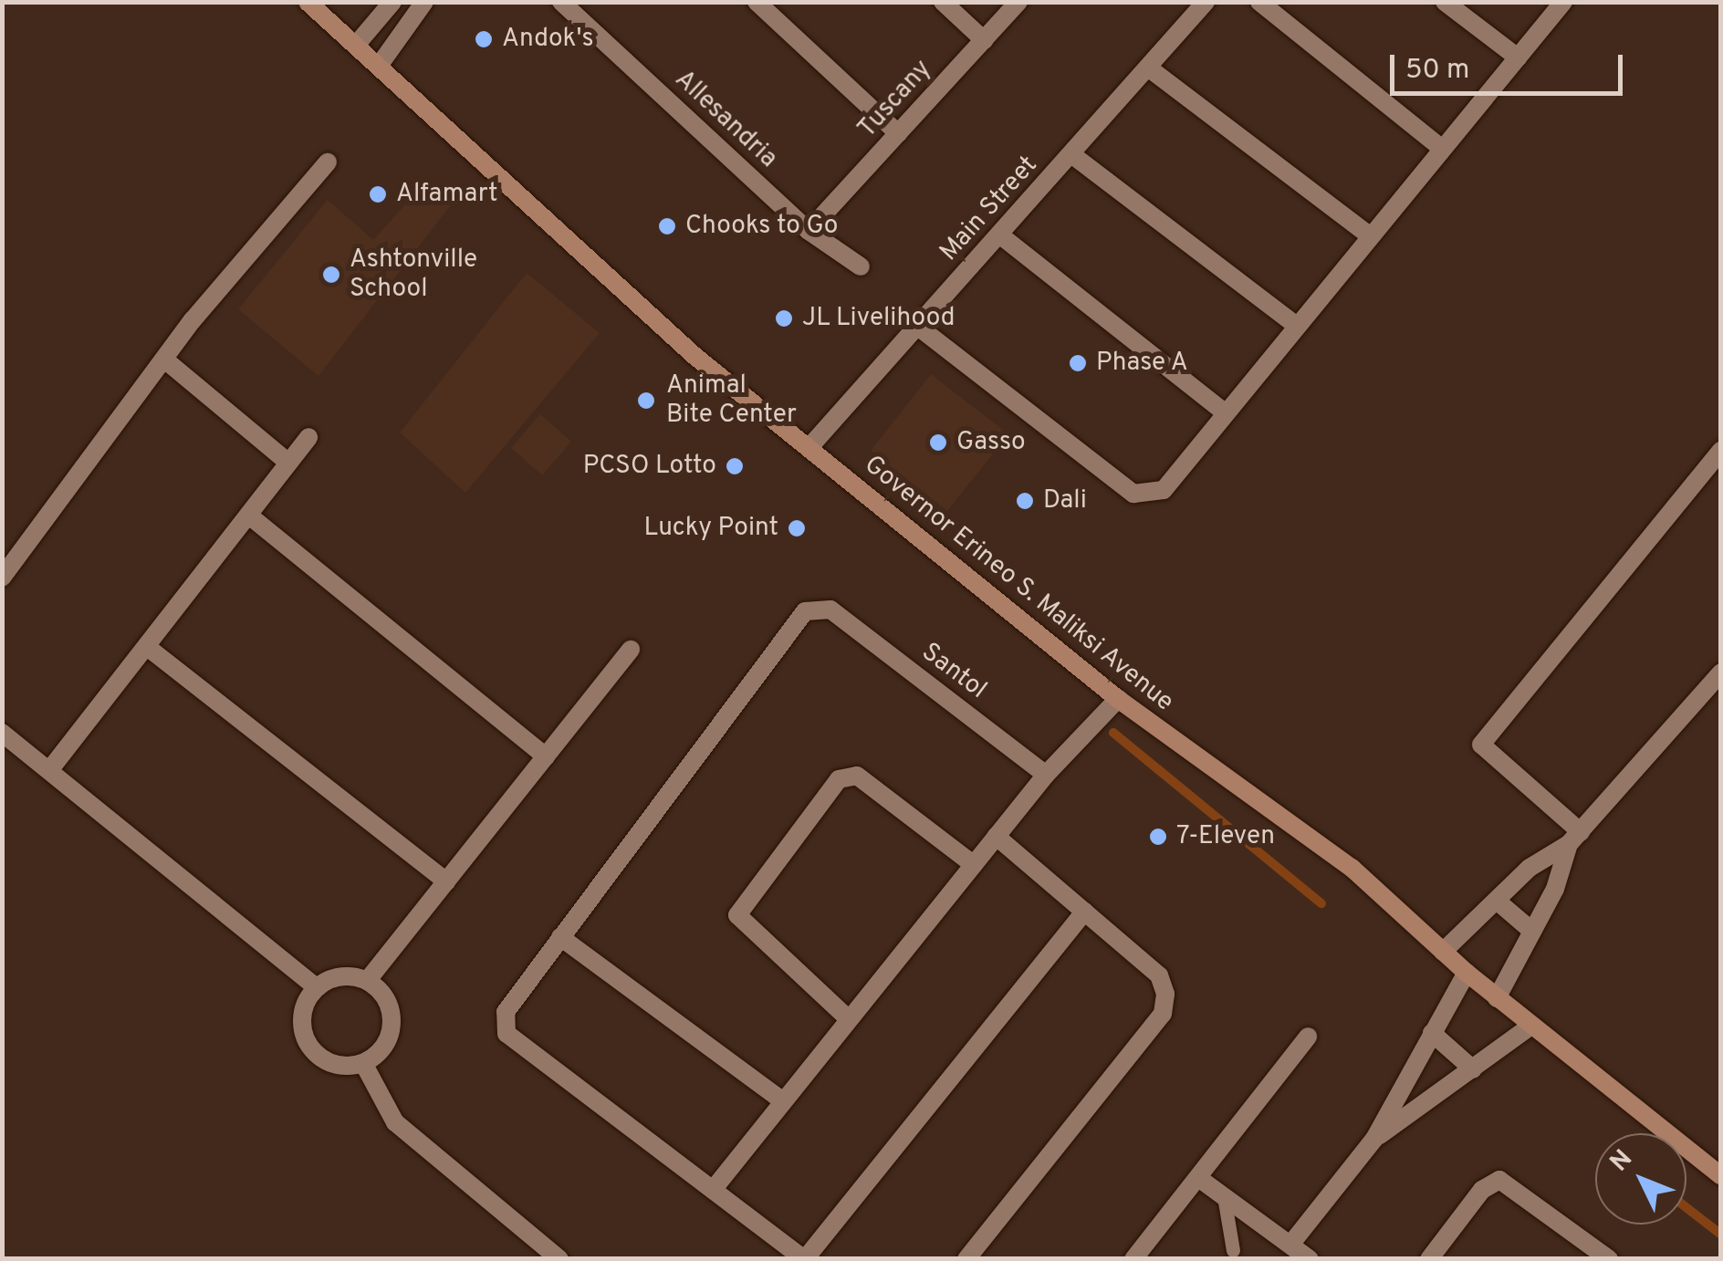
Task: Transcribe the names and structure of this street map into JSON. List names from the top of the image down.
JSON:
{
  "streets": {
    "main road": ["Governor Erineo S. Maliksi Avenue"],
    "street": [
      "Tuscany",
      "Allesandria",
      "Main Street",
      "Santol"
    ]
  },
  "crossings": [
    ["Tuscany", "Allesandria"],
    ["Main Street", "Governor Erineo S. Maliksi Avenue"]
  ],
  "places": [
    "Andok's",
    "Alfamart",
    "Chooks to Go",
    "Ashtonville School",
    "JL Livelihood",
    "Phase A",
    "Animal Bite Center",
    "Gasso",
    "PCSO Lotto",
    "Dali",
    "Lucky Point",
    "7-Eleven"
  ],
  "scale_bar": "50 m",
  "north": "top left"
}
